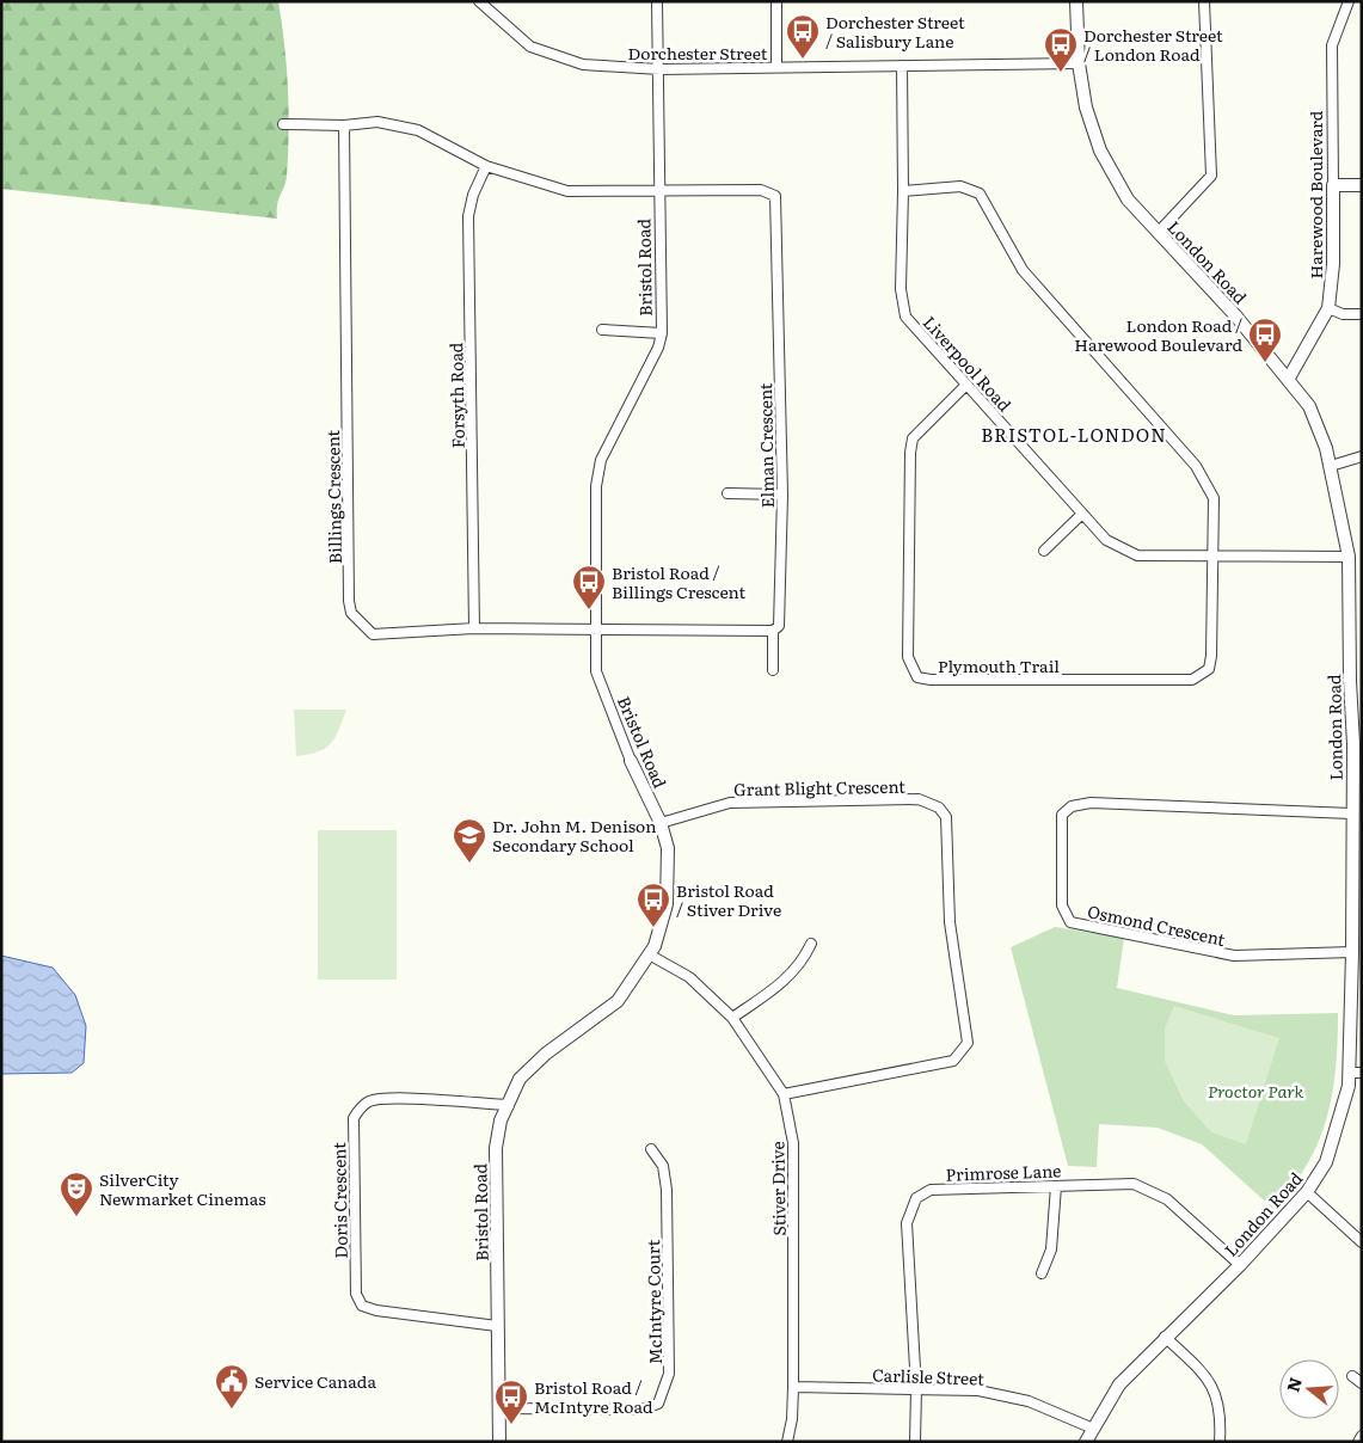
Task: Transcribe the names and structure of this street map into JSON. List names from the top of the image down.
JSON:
{
  "streets": {
    "street": [
      "Dorchester Street",
      "Harewood Boulevard",
      "London Road",
      "Bristol Road",
      "Liverpool Road",
      "Forsyth Road",
      "Elman Crescent",
      "Billings Crescent",
      "Plymouth Trail",
      "Grant Blight Crescent",
      "Osmond Crescent",
      "Primrose Lane",
      "Stiver Drive",
      "Doris Crescent",
      "McIntyre Court",
      "Carlisle Street"
    ]
  },
  "crossings": [
    ["Dorchester Street", "London Road"],
    ["Dorchester Street", "Bristol Road"],
    ["Dorchester Street", "Liverpool Road"],
    ["Harewood Boulevard", "London Road"],
    ["London Road", "Liverpool Road"],
    ["London Road", "Osmond Crescent"],
    ["London Road", "Primrose Lane"],
    ["London Road", "Carlisle Street"],
    ["Bristol Road", "Elman Crescent"],
    ["Bristol Road", "Billings Crescent"],
    ["Bristol Road", "Grant Blight Crescent"],
    ["Bristol Road", "Stiver Drive"],
    ["Bristol Road", "Doris Crescent"],
    ["Bristol Road", "McIntyre Court"],
    ["Liverpool Road", "Plymouth Trail"],
    ["Forsyth Road", "Billings Crescent"],
    ["Grant Blight Crescent", "Stiver Drive"],
    ["Primrose Lane", "Carlisle Street"],
    ["Stiver Drive", "Carlisle Street"]
  ],
  "districts": ["BRISTOL-LONDON"],
  "parks": ["Proctor Park"],
  "places": {
    "bus stop": [
      "Dorchester Street / Salisbury Lane",
      "Dorchester Street / London Road",
      "London Road / Harewood Boulevard",
      "Bristol Road / Billings Crescent",
      "Bristol Road / Stiver Drive",
      "Bristol Road / McIntyre Road"
    ],
    "school or university": ["Dr. John M. Denison Secondary School"],
    "theatre": ["SilverCity Newmarket Cinemas"],
    "public building": ["Service Canada"]
  },
  "north": "left"
}
